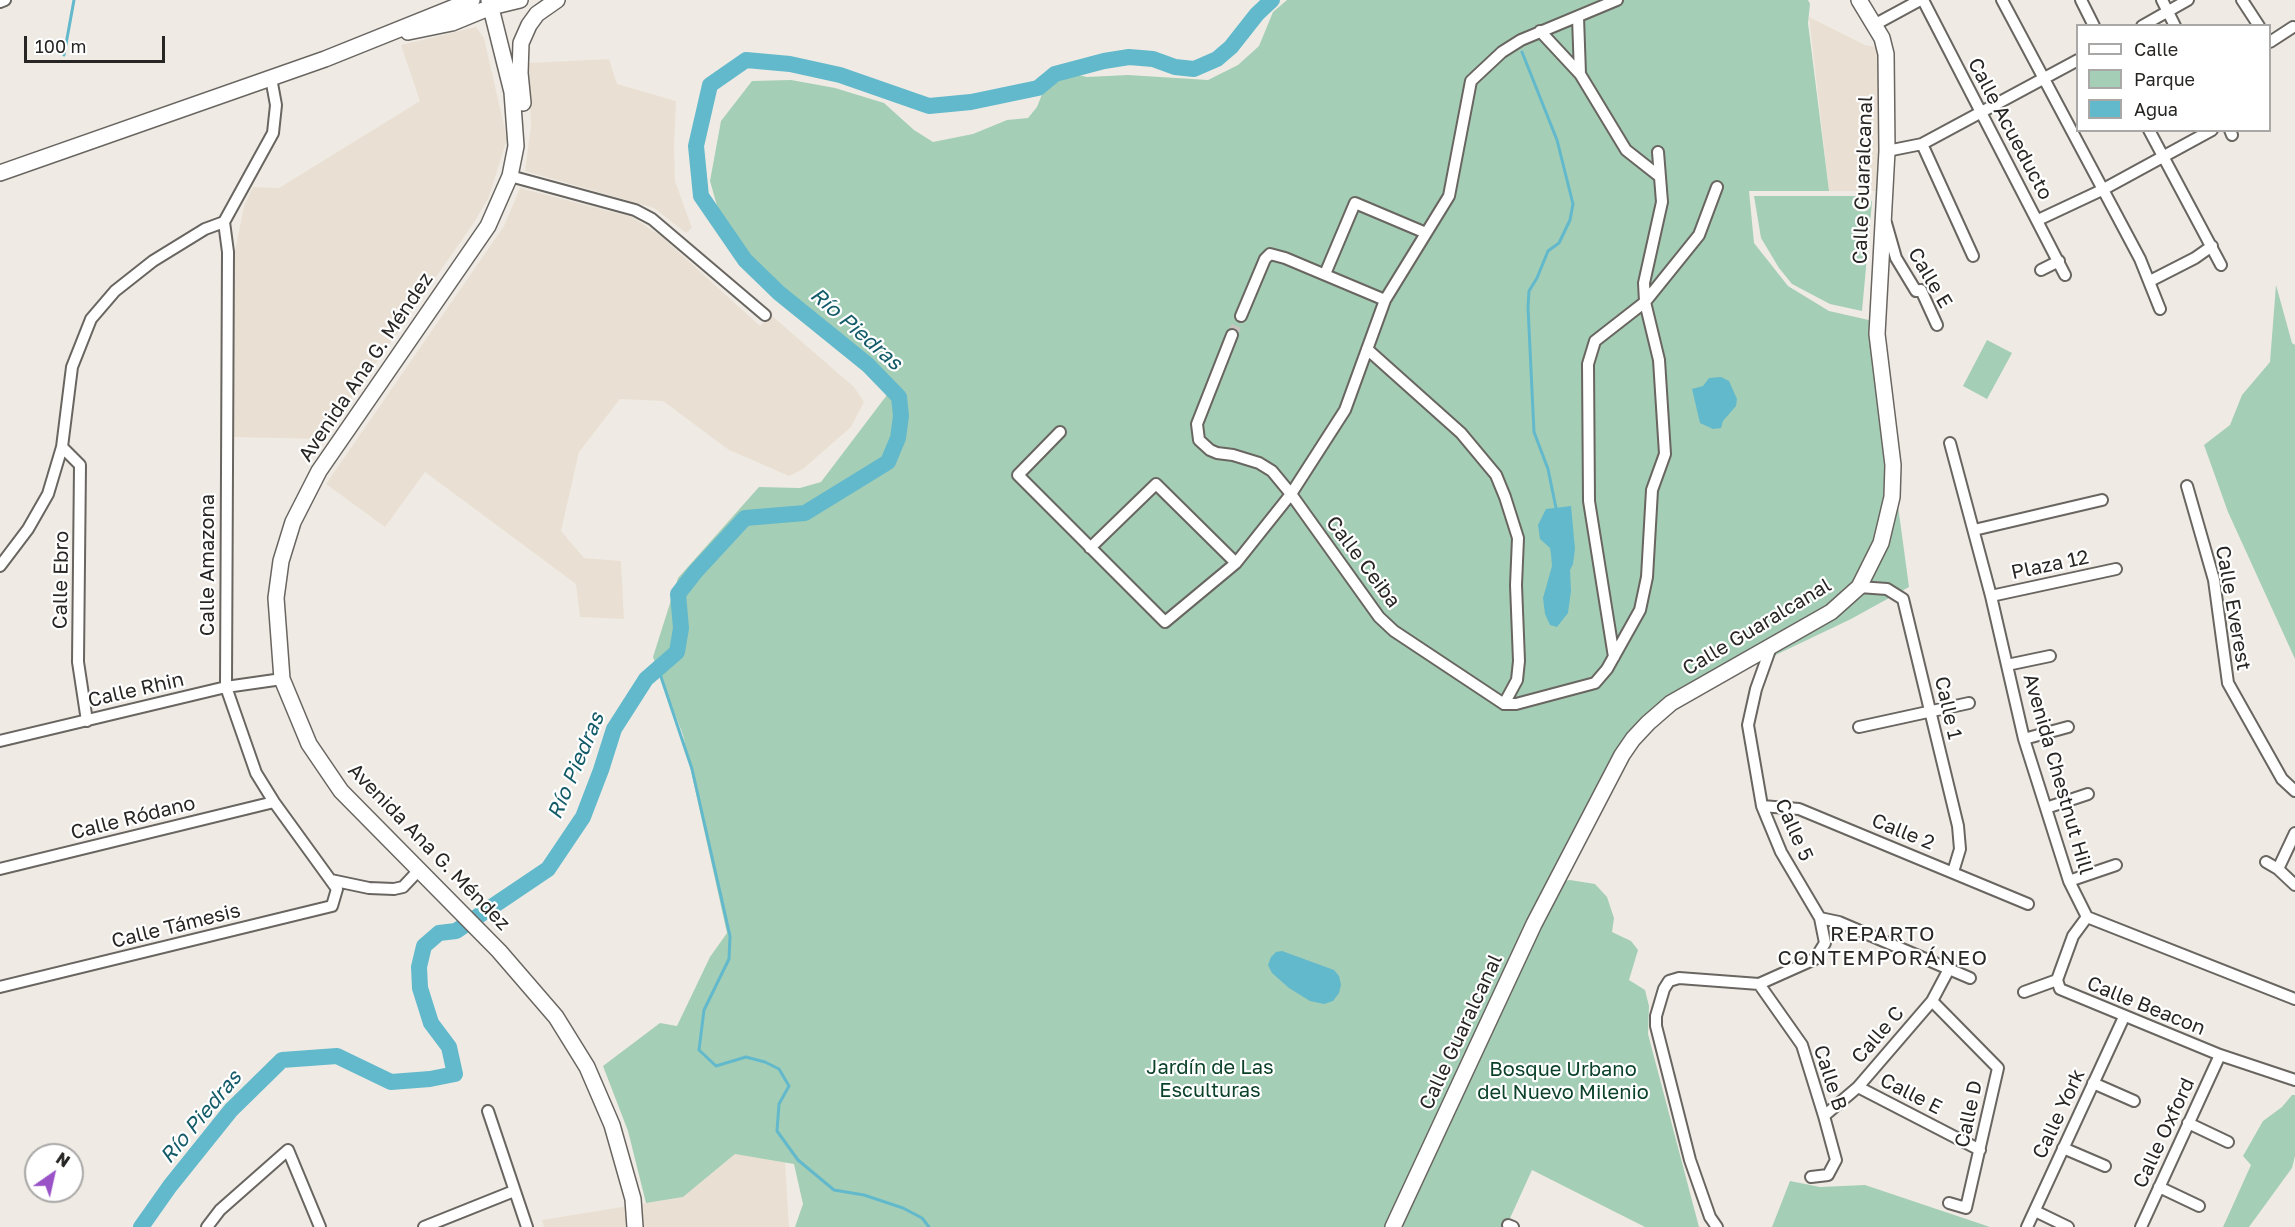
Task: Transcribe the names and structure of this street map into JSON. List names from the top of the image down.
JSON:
{
  "streets": {
    "street": [
      "Calle Acueducto",
      "Calle Guaralcanal",
      "Calle E",
      "Avenida Ana G. Méndez",
      "Calle Ceiba",
      "Calle Amazona",
      "Plaza 12",
      "Calle Ebro",
      "Calle Everest",
      "Calle Rhin",
      "Calle 1",
      "Avenida Chestnut Hill",
      "Calle Ródano",
      "Calle 5",
      "Calle 2",
      "Calle Támesis",
      "Calle Beacon",
      "Calle C",
      "Calle B",
      "Calle D",
      "Calle York",
      "Calle Oxford"
    ]
  },
  "crossings": [
    ["Calle Guaralcanal", "Calle E"],
    ["Calle Guaralcanal", "Calle 1"],
    ["Calle Guaralcanal", "Calle 5"],
    ["Calle E", "Calle C"],
    ["Calle E", "Calle D"],
    ["Avenida Ana G. Méndez", "Calle Rhin"],
    ["Calle Amazona", "Calle Rhin"],
    ["Calle Amazona", "Calle Ródano"],
    ["Calle Amazona", "Calle Támesis"],
    ["Plaza 12", "Avenida Chestnut Hill"],
    ["Calle Ebro", "Calle Rhin"],
    ["Calle 1", "Calle 2"],
    ["Calle 5", "Calle 2"],
    ["Calle 5", "Calle B"],
    ["Calle Beacon", "Calle York"],
    ["Calle Beacon", "Calle Oxford"],
    ["Calle C", "Calle B"],
    ["Calle C", "Calle D"]
  ],
  "districts": ["REPARTO CONTEMPORÁNEO"],
  "water": ["Río Piedras"],
  "parks": ["Jardín de Las Esculturas", "Bosque Urbano del Nuevo Milenio"],
  "legend": ["Calle", "Parque", "Agua"],
  "scale_bar": "100 m",
  "north": "top right"
}
